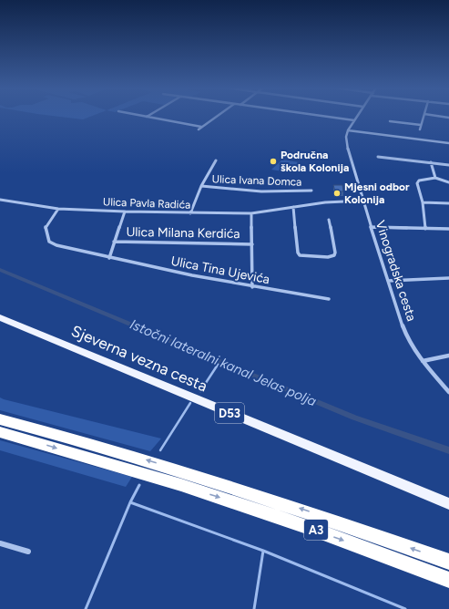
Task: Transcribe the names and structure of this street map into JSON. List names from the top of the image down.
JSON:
{
  "streets": {
    "highway": ["A3"],
    "main road": ["Sjeverna vezna cesta", "D53"],
    "street": [
      "Ulica Ivana Domca",
      "Ulica Pavla Radića",
      "Ulica Milana Kerdića",
      "Ulica Tina Ujevića",
      "Vinogradska cesta"
    ]
  },
  "crossings": [
    ["Ulica Pavla Radića", "Ulica Tina Ujevića"],
    ["Ulica Pavla Radića", "Vinogradska cesta"]
  ],
  "water": ["Istočni lateralni kanal Jelas polja"],
  "places": ["Područna škola Kolonija", "Mjesni odbor Kolonija"]
}
